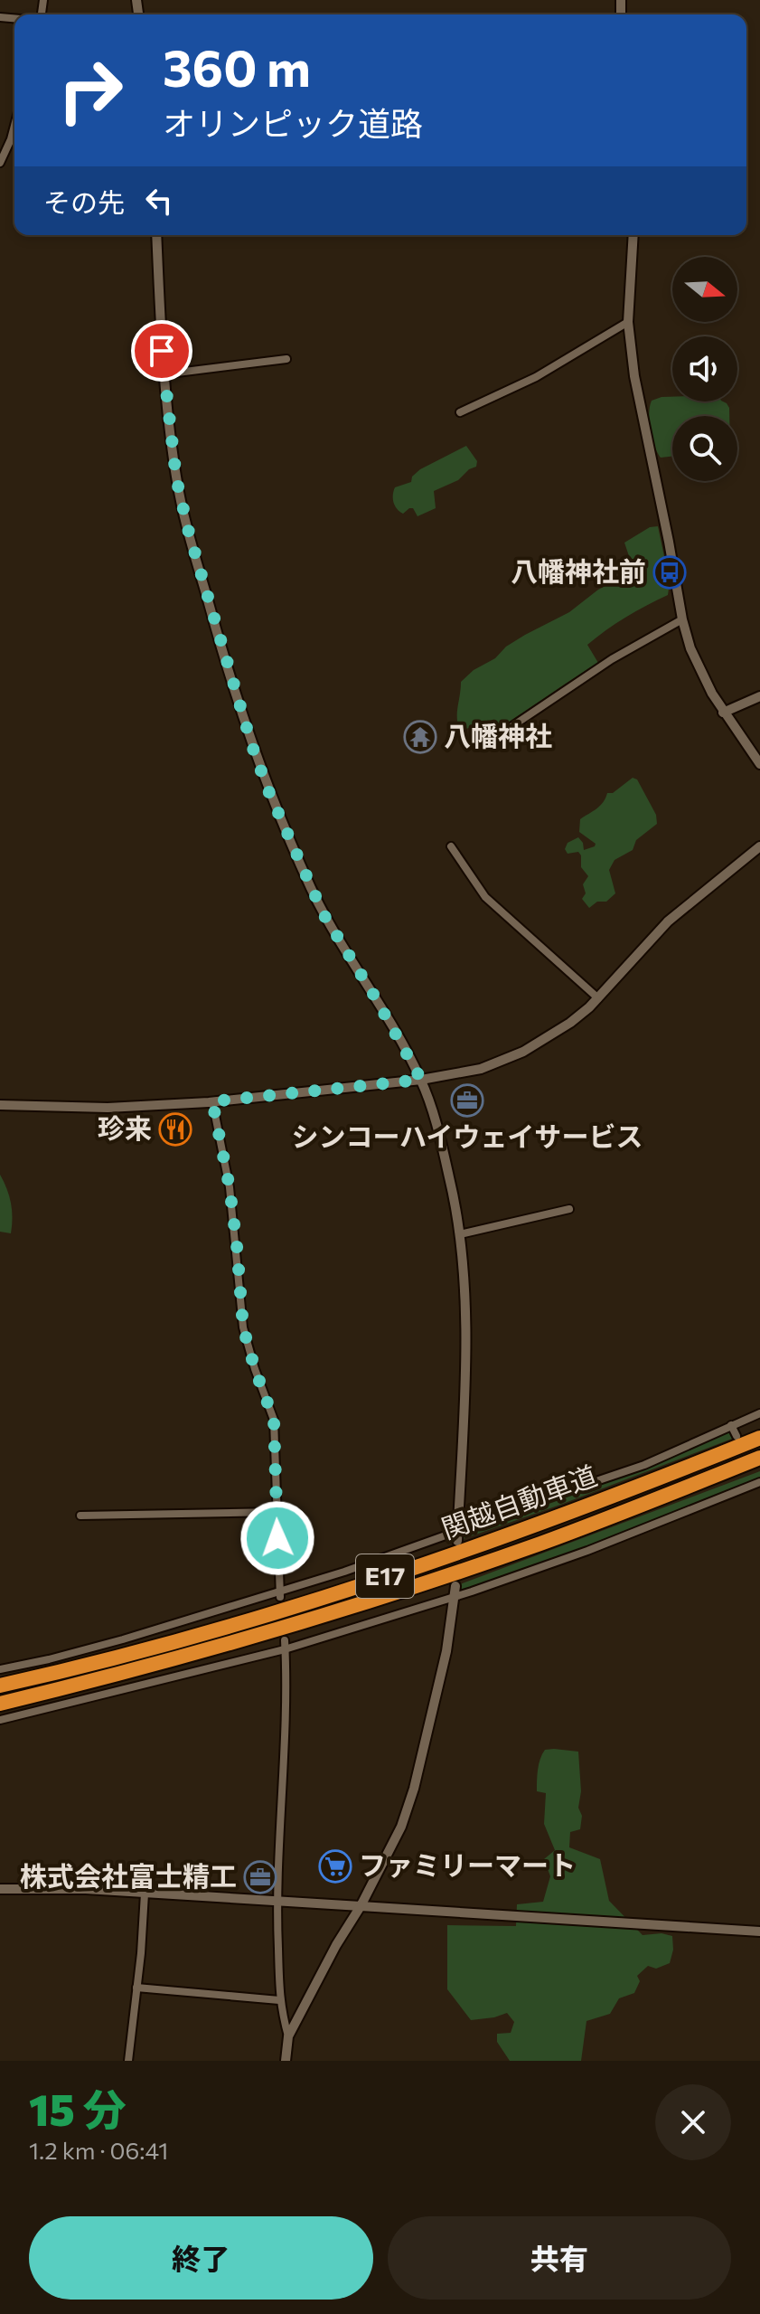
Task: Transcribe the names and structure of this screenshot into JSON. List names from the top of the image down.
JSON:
{
  "streets": {
    "highway": ["関越自動車道", "E17"]
  },
  "places": {
    "bus stop": ["八幡神社前"],
    "temple": ["八幡神社"],
    "office": ["シンコーハイウェイサービス", "株式会社富士精工"],
    "restaurant": ["珍来"],
    "supermarket": ["ファミリーマート"]
  },
  "north": "right",
  "page": {
    "turn": ["360 m", "オリンピック道路"],
    "then": "その先",
    "heading": ["15 分", "1.2 km · 06:41"],
    "buttons": ["終了", "共有"]
  }
}
